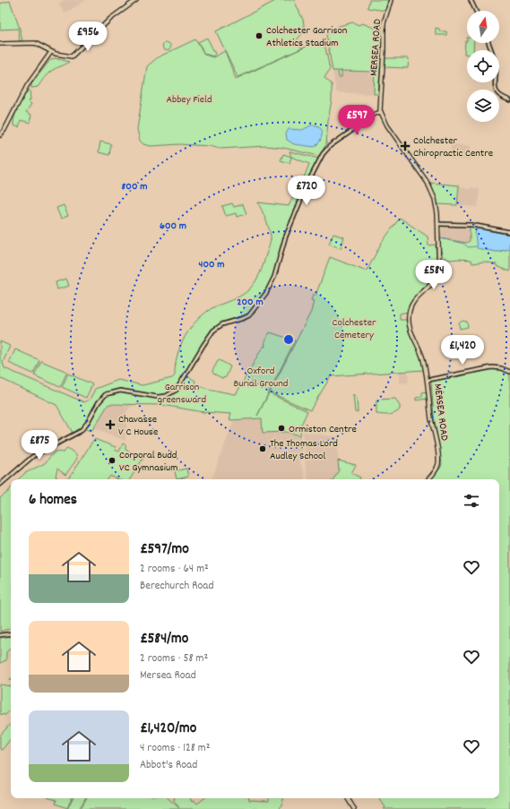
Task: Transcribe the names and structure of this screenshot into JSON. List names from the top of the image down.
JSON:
{
  "streets": {
    "main road": ["MERSEA ROAD"]
  },
  "parks": [
    "Abbey Field",
    "Colchester Cemetery",
    "Oxford Burial Ground",
    "Garrison greensward"
  ],
  "places": {
    "other": [
      "Colchester Garrison Athletics Stadium",
      "Ormiston Centre",
      "The Thomas Lord Audley School",
      "Corporal Budd VC Gymnasium"
    ],
    "health": ["Colchester Chiropractic Centre", "Chavasse V C House"]
  },
  "north": "top",
  "page": {
    "price": [
      "£956",
      "£597",
      "£720",
      "£584",
      "£1,420",
      "£875"
    ],
    "heading": "6 homes",
    "list": [
      {
        "name": "£597/mo",
        "note": "2 rooms · 64 m² · Berechurch Road"
      },
      {
        "name": "£584/mo",
        "note": "2 rooms · 58 m² · Mersea Road"
      },
      {
        "name": "£1,420/mo",
        "note": "4 rooms · 128 m² · Abbot's Road"
      }
    ]
  },
  "rings": [
    "800 m",
    "600 m",
    "400 m",
    "200 m"
  ]
}
